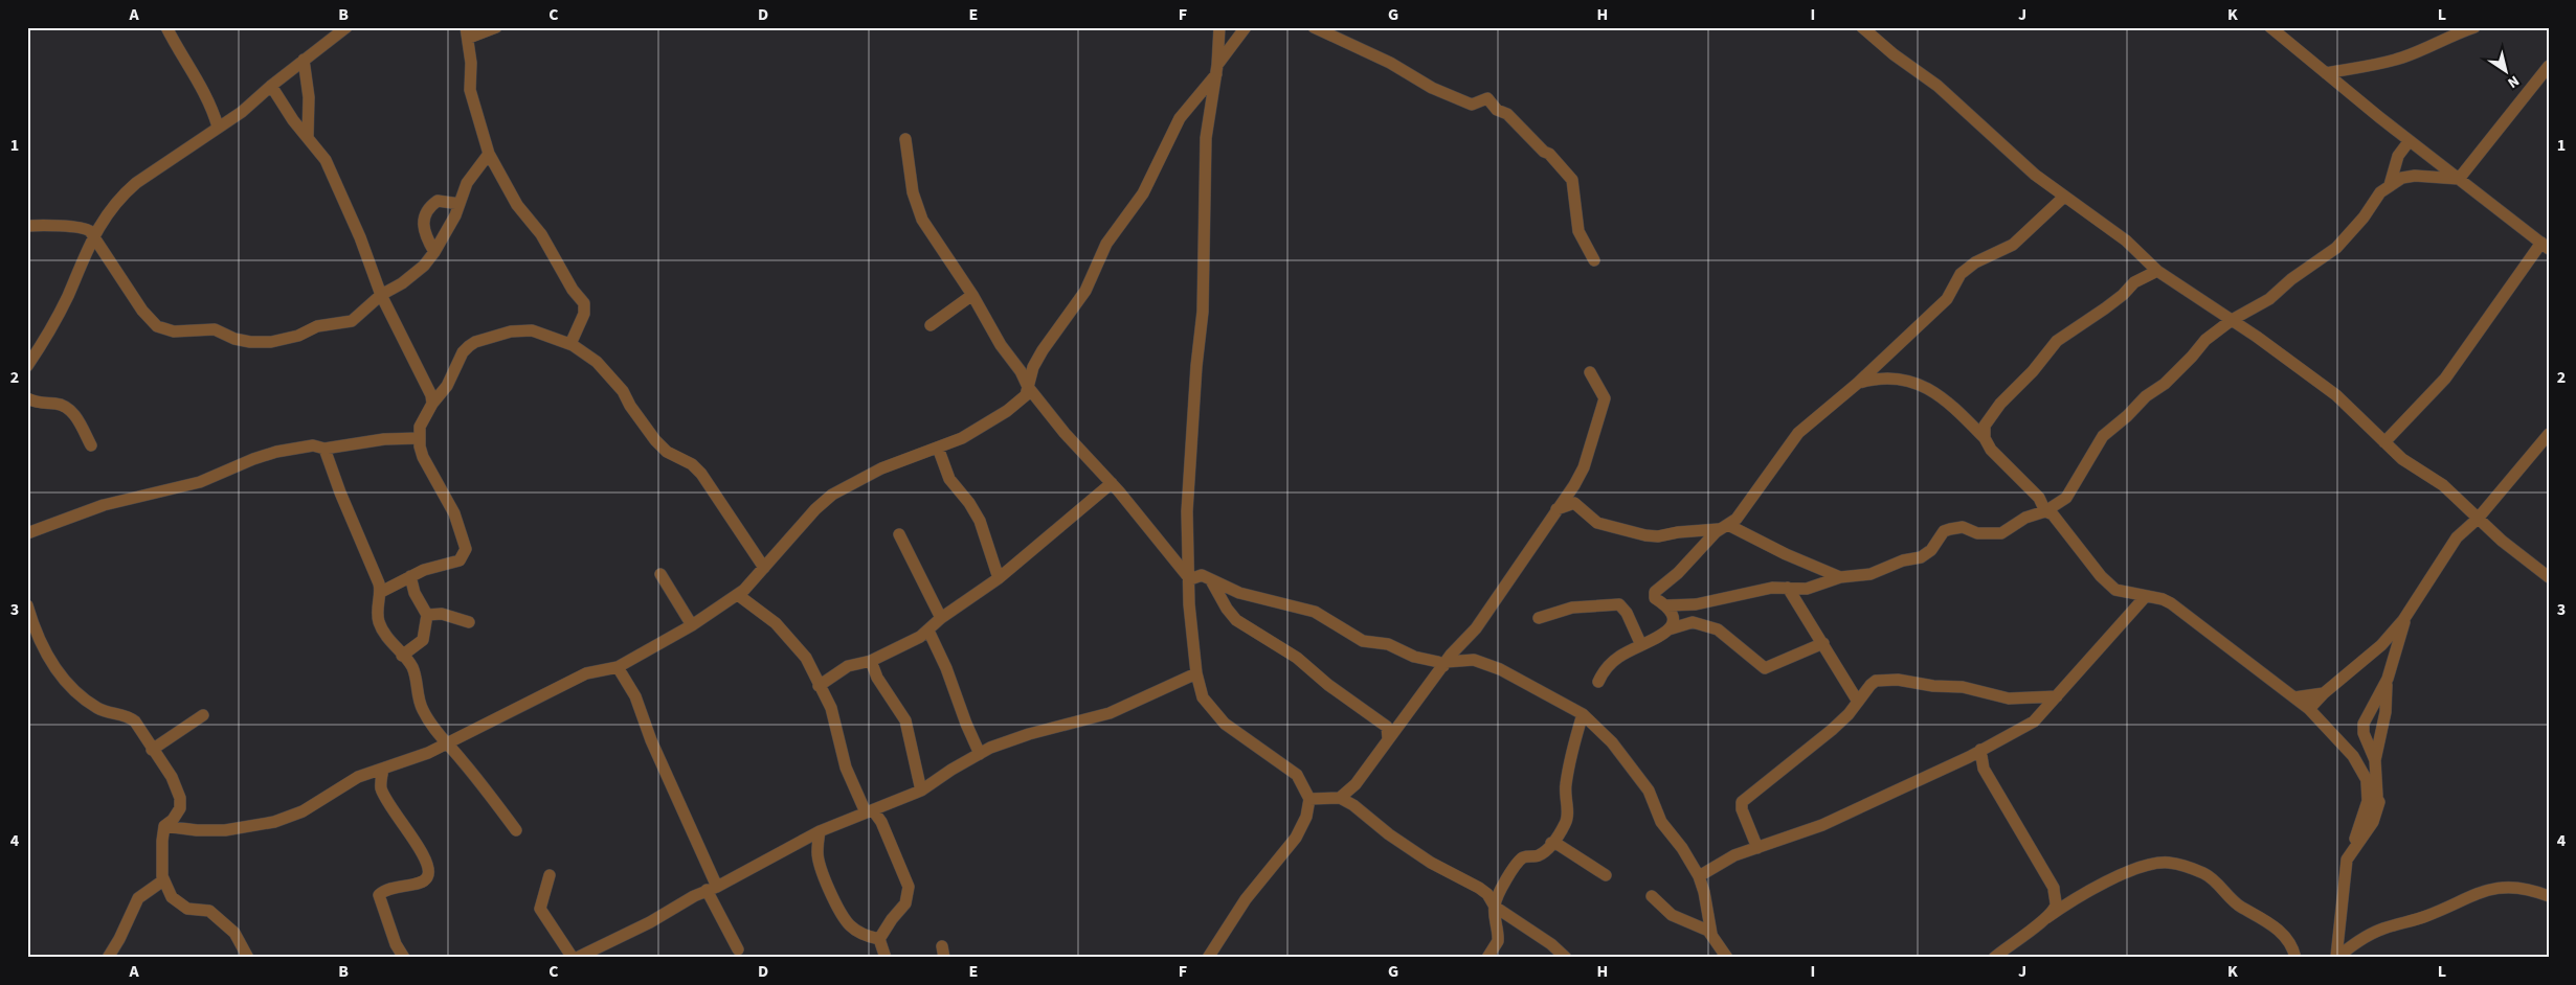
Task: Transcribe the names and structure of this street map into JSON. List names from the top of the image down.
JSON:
{
  "north": "bottom right",
  "grid": {
    "columns": [
      "A",
      "B",
      "C",
      "D",
      "E",
      "F",
      "G",
      "H",
      "I",
      "J",
      "K",
      "L"
    ],
    "rows": [
      "1",
      "2",
      "3",
      "4"
    ]
  }
}
